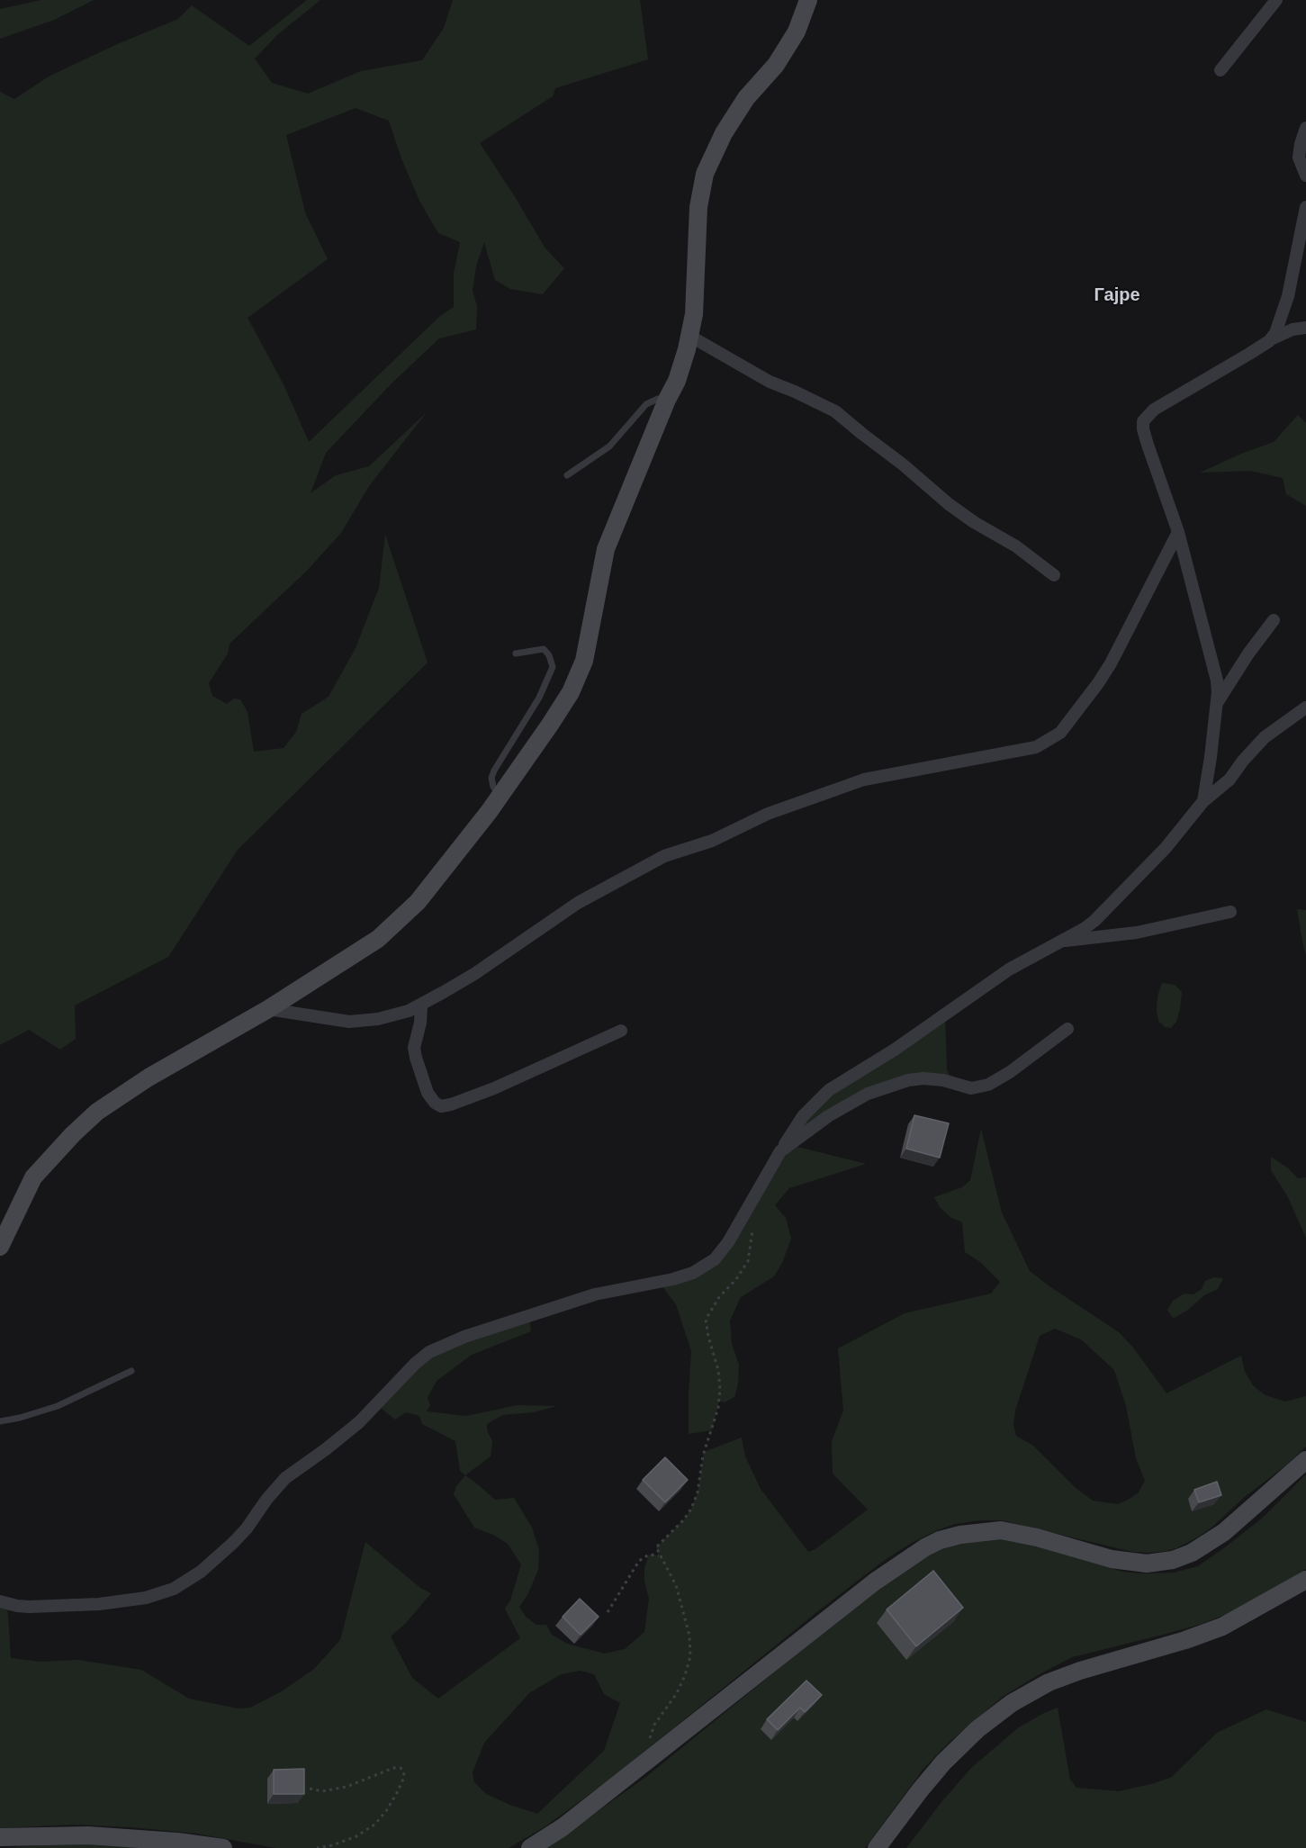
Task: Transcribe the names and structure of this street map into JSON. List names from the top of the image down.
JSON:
{
  "districts": ["Гајре"]
}
